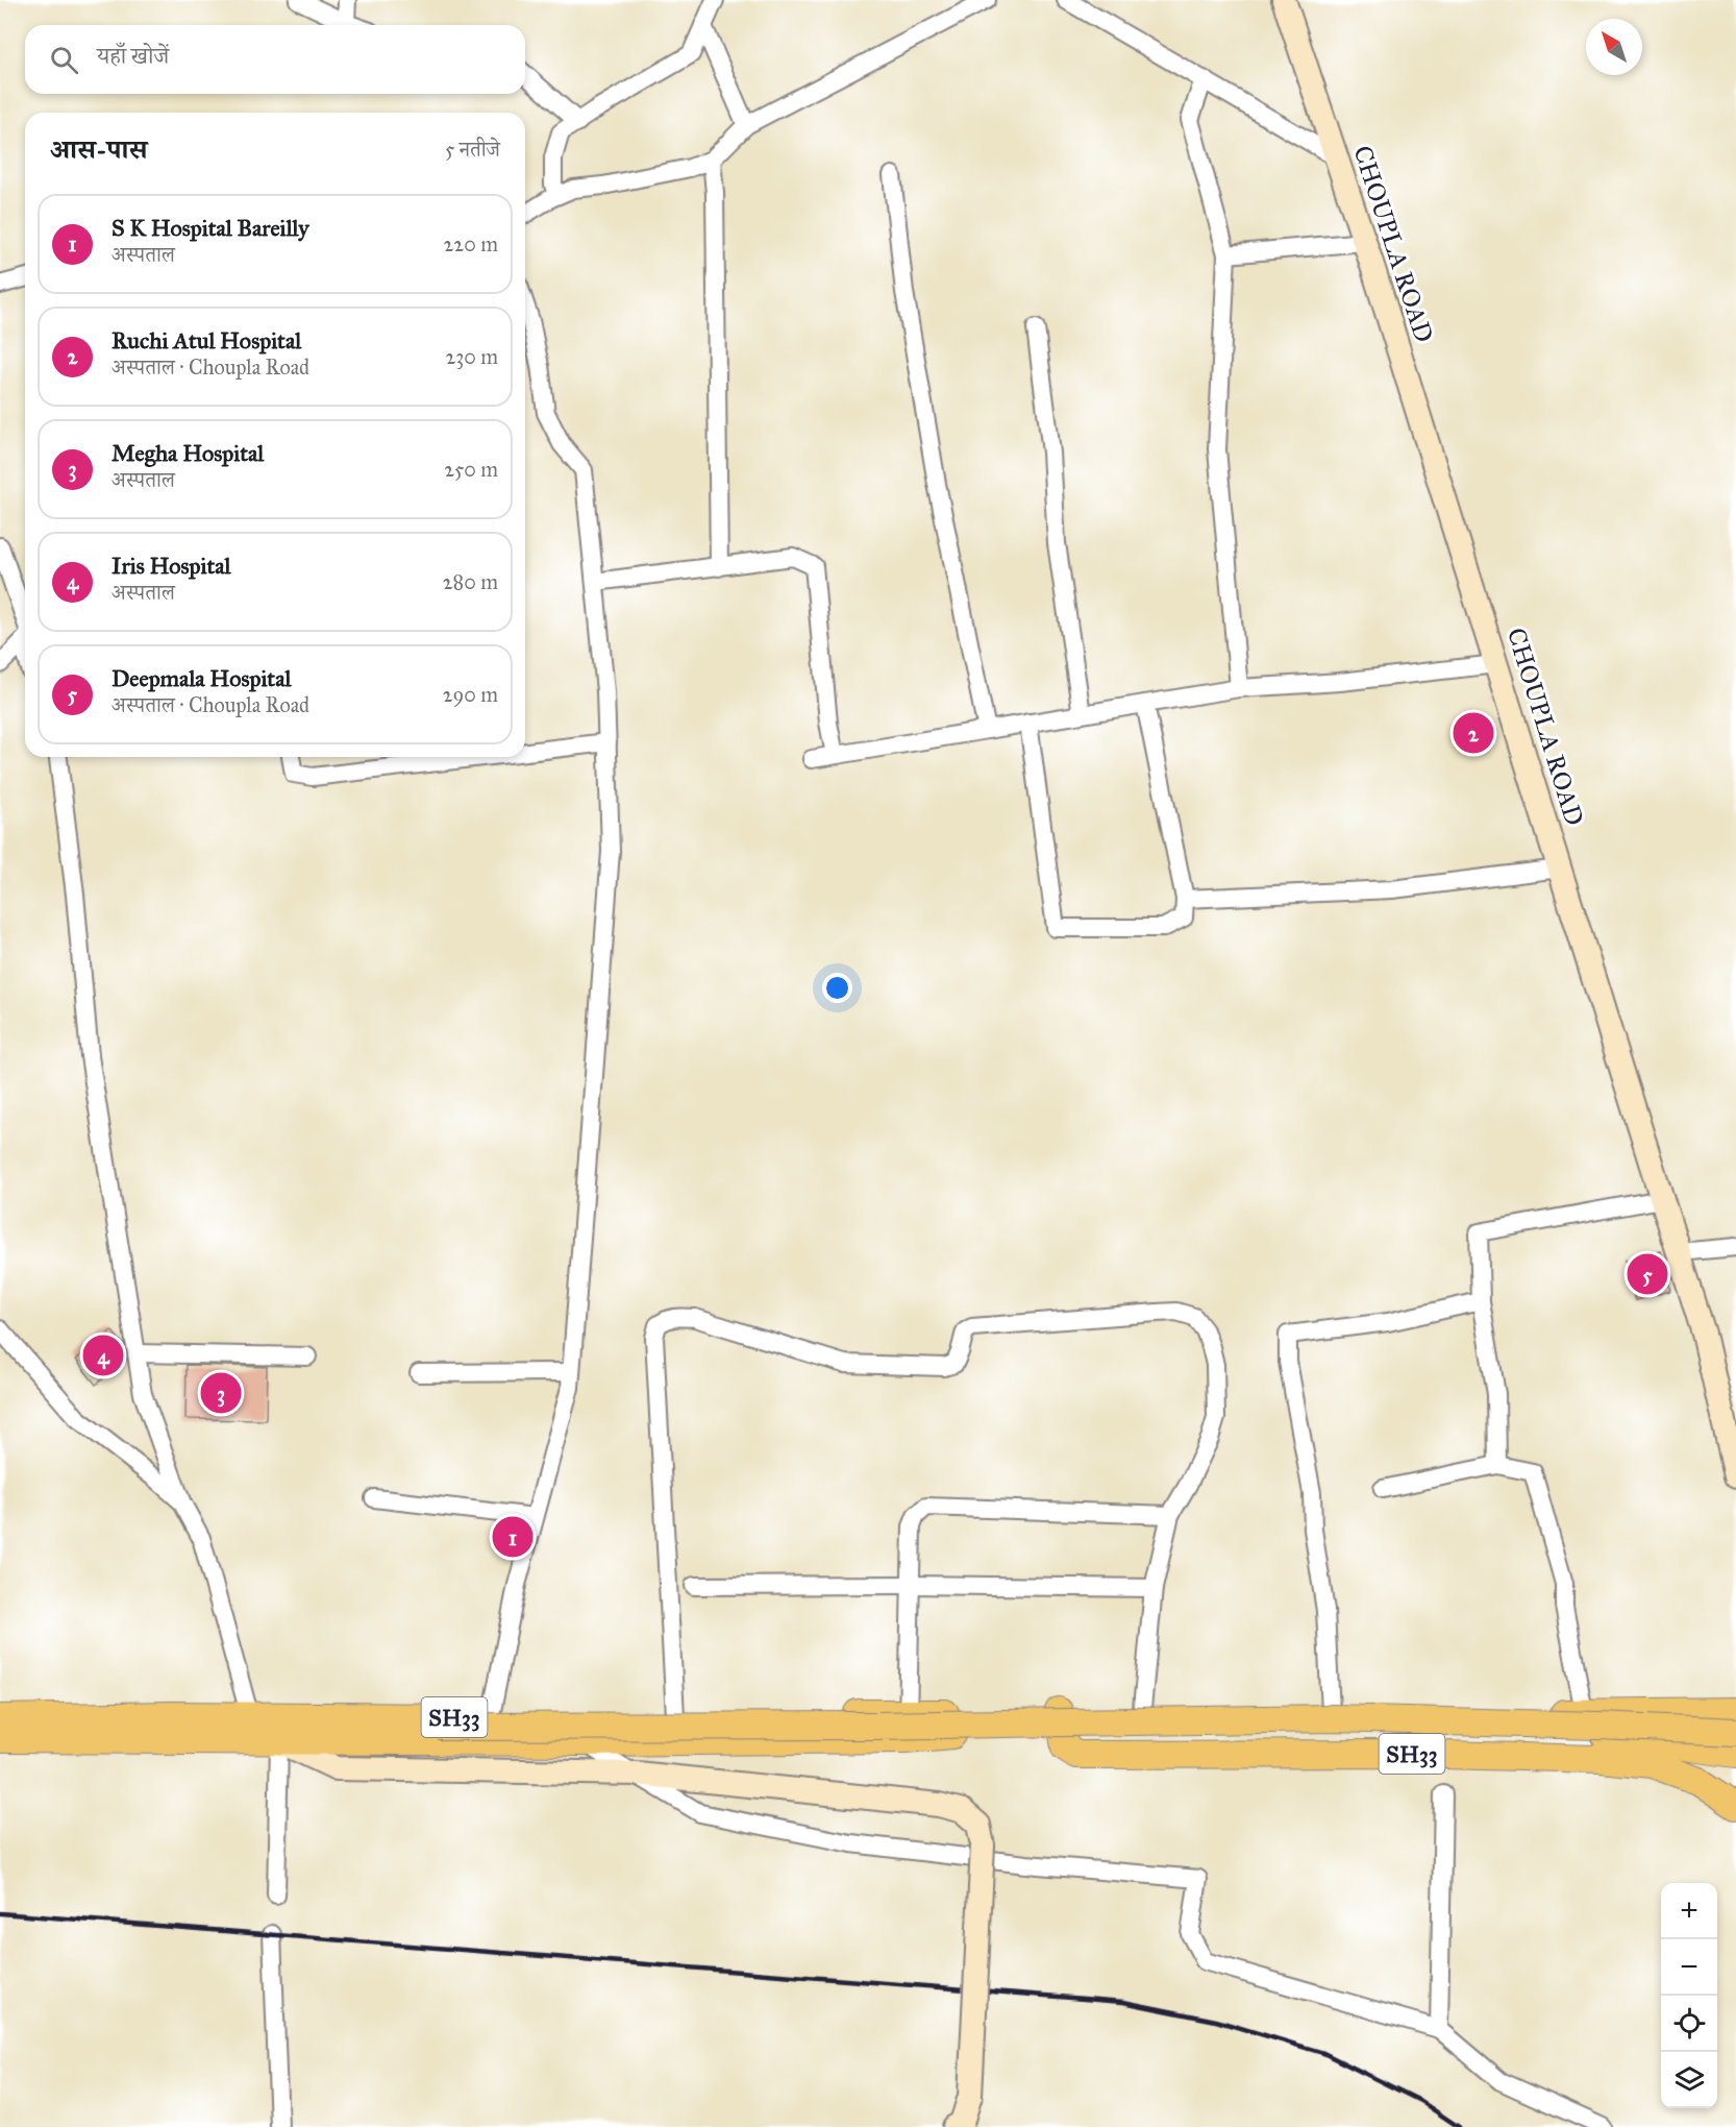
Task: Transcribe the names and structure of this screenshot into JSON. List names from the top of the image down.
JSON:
{
  "streets": {
    "main road": ["CHOUPLA ROAD", "SH33"]
  },
  "north": "top left",
  "page": {
    "search": "यहाँ खोजें",
    "heading": ["आस-पास", "5 नतीजे"],
    "list": [
      {
        "mark": "1",
        "name": "S K Hospital Bareilly",
        "note": "अस्पताल",
        "value": "220 m"
      },
      {
        "mark": "2",
        "name": "Ruchi Atul Hospital",
        "note": "अस्पताल · Choupla Road",
        "value": "230 m"
      },
      {
        "mark": "3",
        "name": "Megha Hospital",
        "note": "अस्पताल",
        "value": "250 m"
      },
      {
        "mark": "4",
        "name": "Iris Hospital",
        "note": "अस्पताल",
        "value": "280 m"
      },
      {
        "mark": "5",
        "name": "Deepmala Hospital",
        "note": "अस्पताल · Choupla Road",
        "value": "290 m"
      }
    ],
    "pins": [
      "2",
      "5",
      "4",
      "3",
      "1"
    ],
    "map_buttons": ["+", "−"]
  }
}
